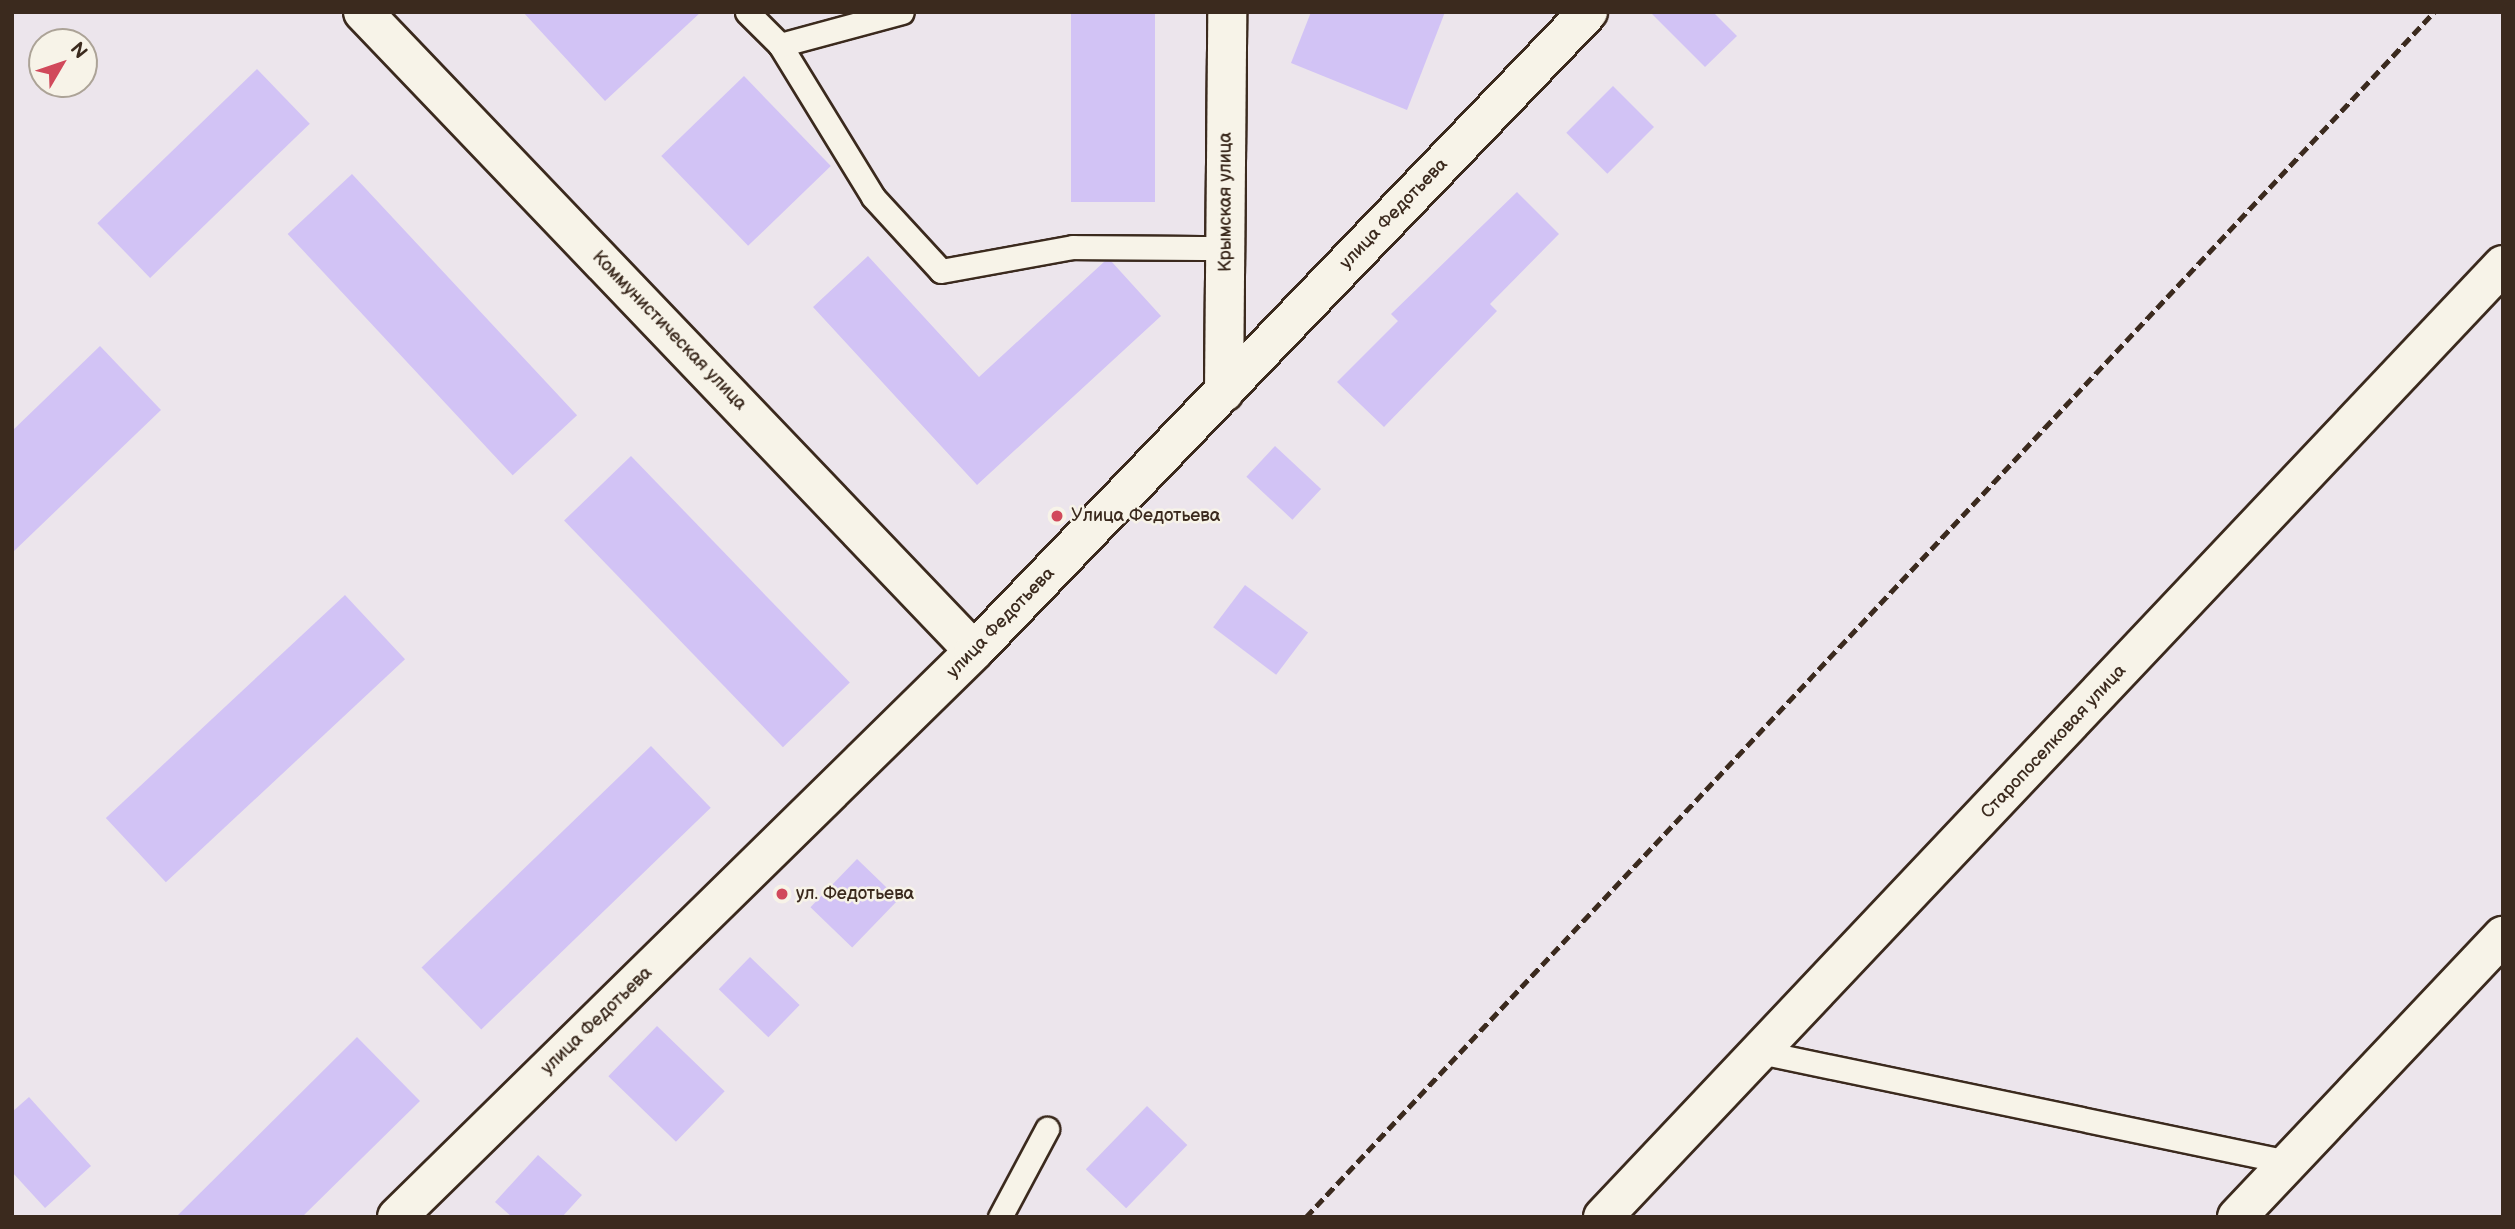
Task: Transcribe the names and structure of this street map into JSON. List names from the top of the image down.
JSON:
{
  "streets": {
    "main road": [
      "Крымская улица",
      "улица Федотьева",
      "Коммунистическая улица",
      "Старопоселковая улица"
    ]
  },
  "crossings": [
    ["Крымская улица", "улица Федотьева"],
    ["улица Федотьева", "Коммунистическая улица"]
  ],
  "places": ["Улица Федотьева", "ул. Федотьева"],
  "north": "top right"
}
